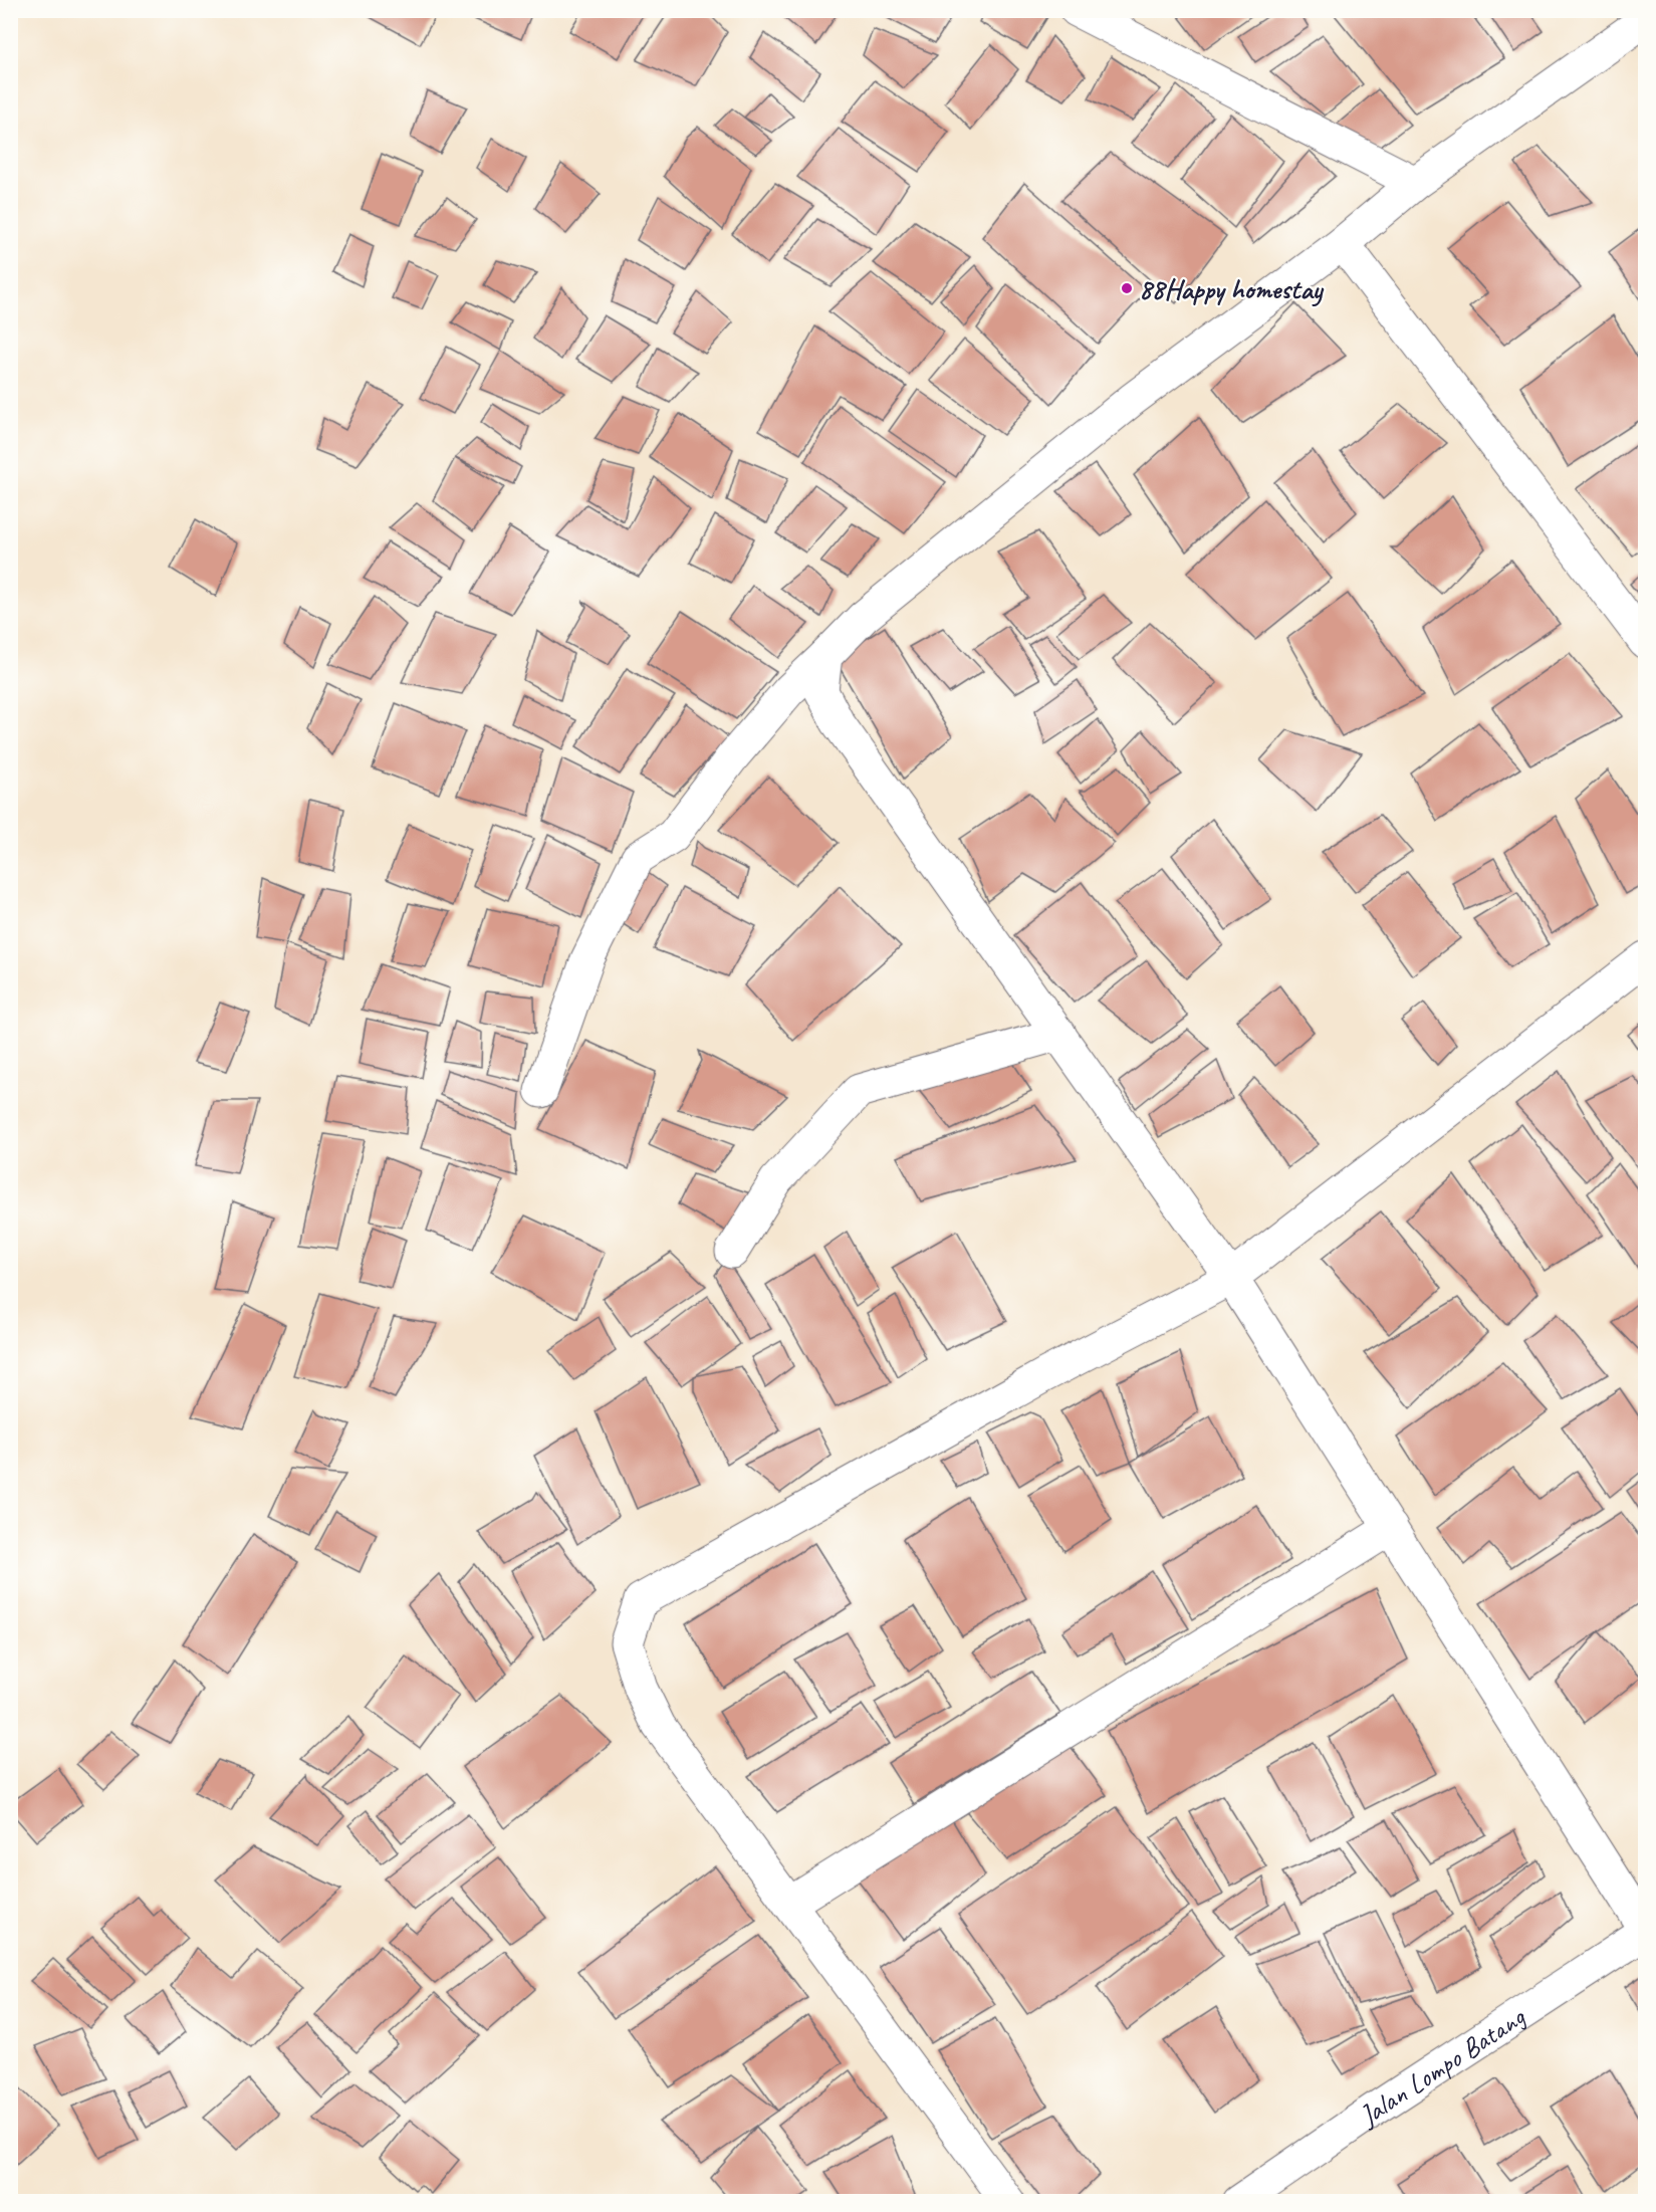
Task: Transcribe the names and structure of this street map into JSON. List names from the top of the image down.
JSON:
{
  "streets": {
    "street": ["Jalan Lompo Batang"]
  },
  "places": ["88Happy homestay"]
}
